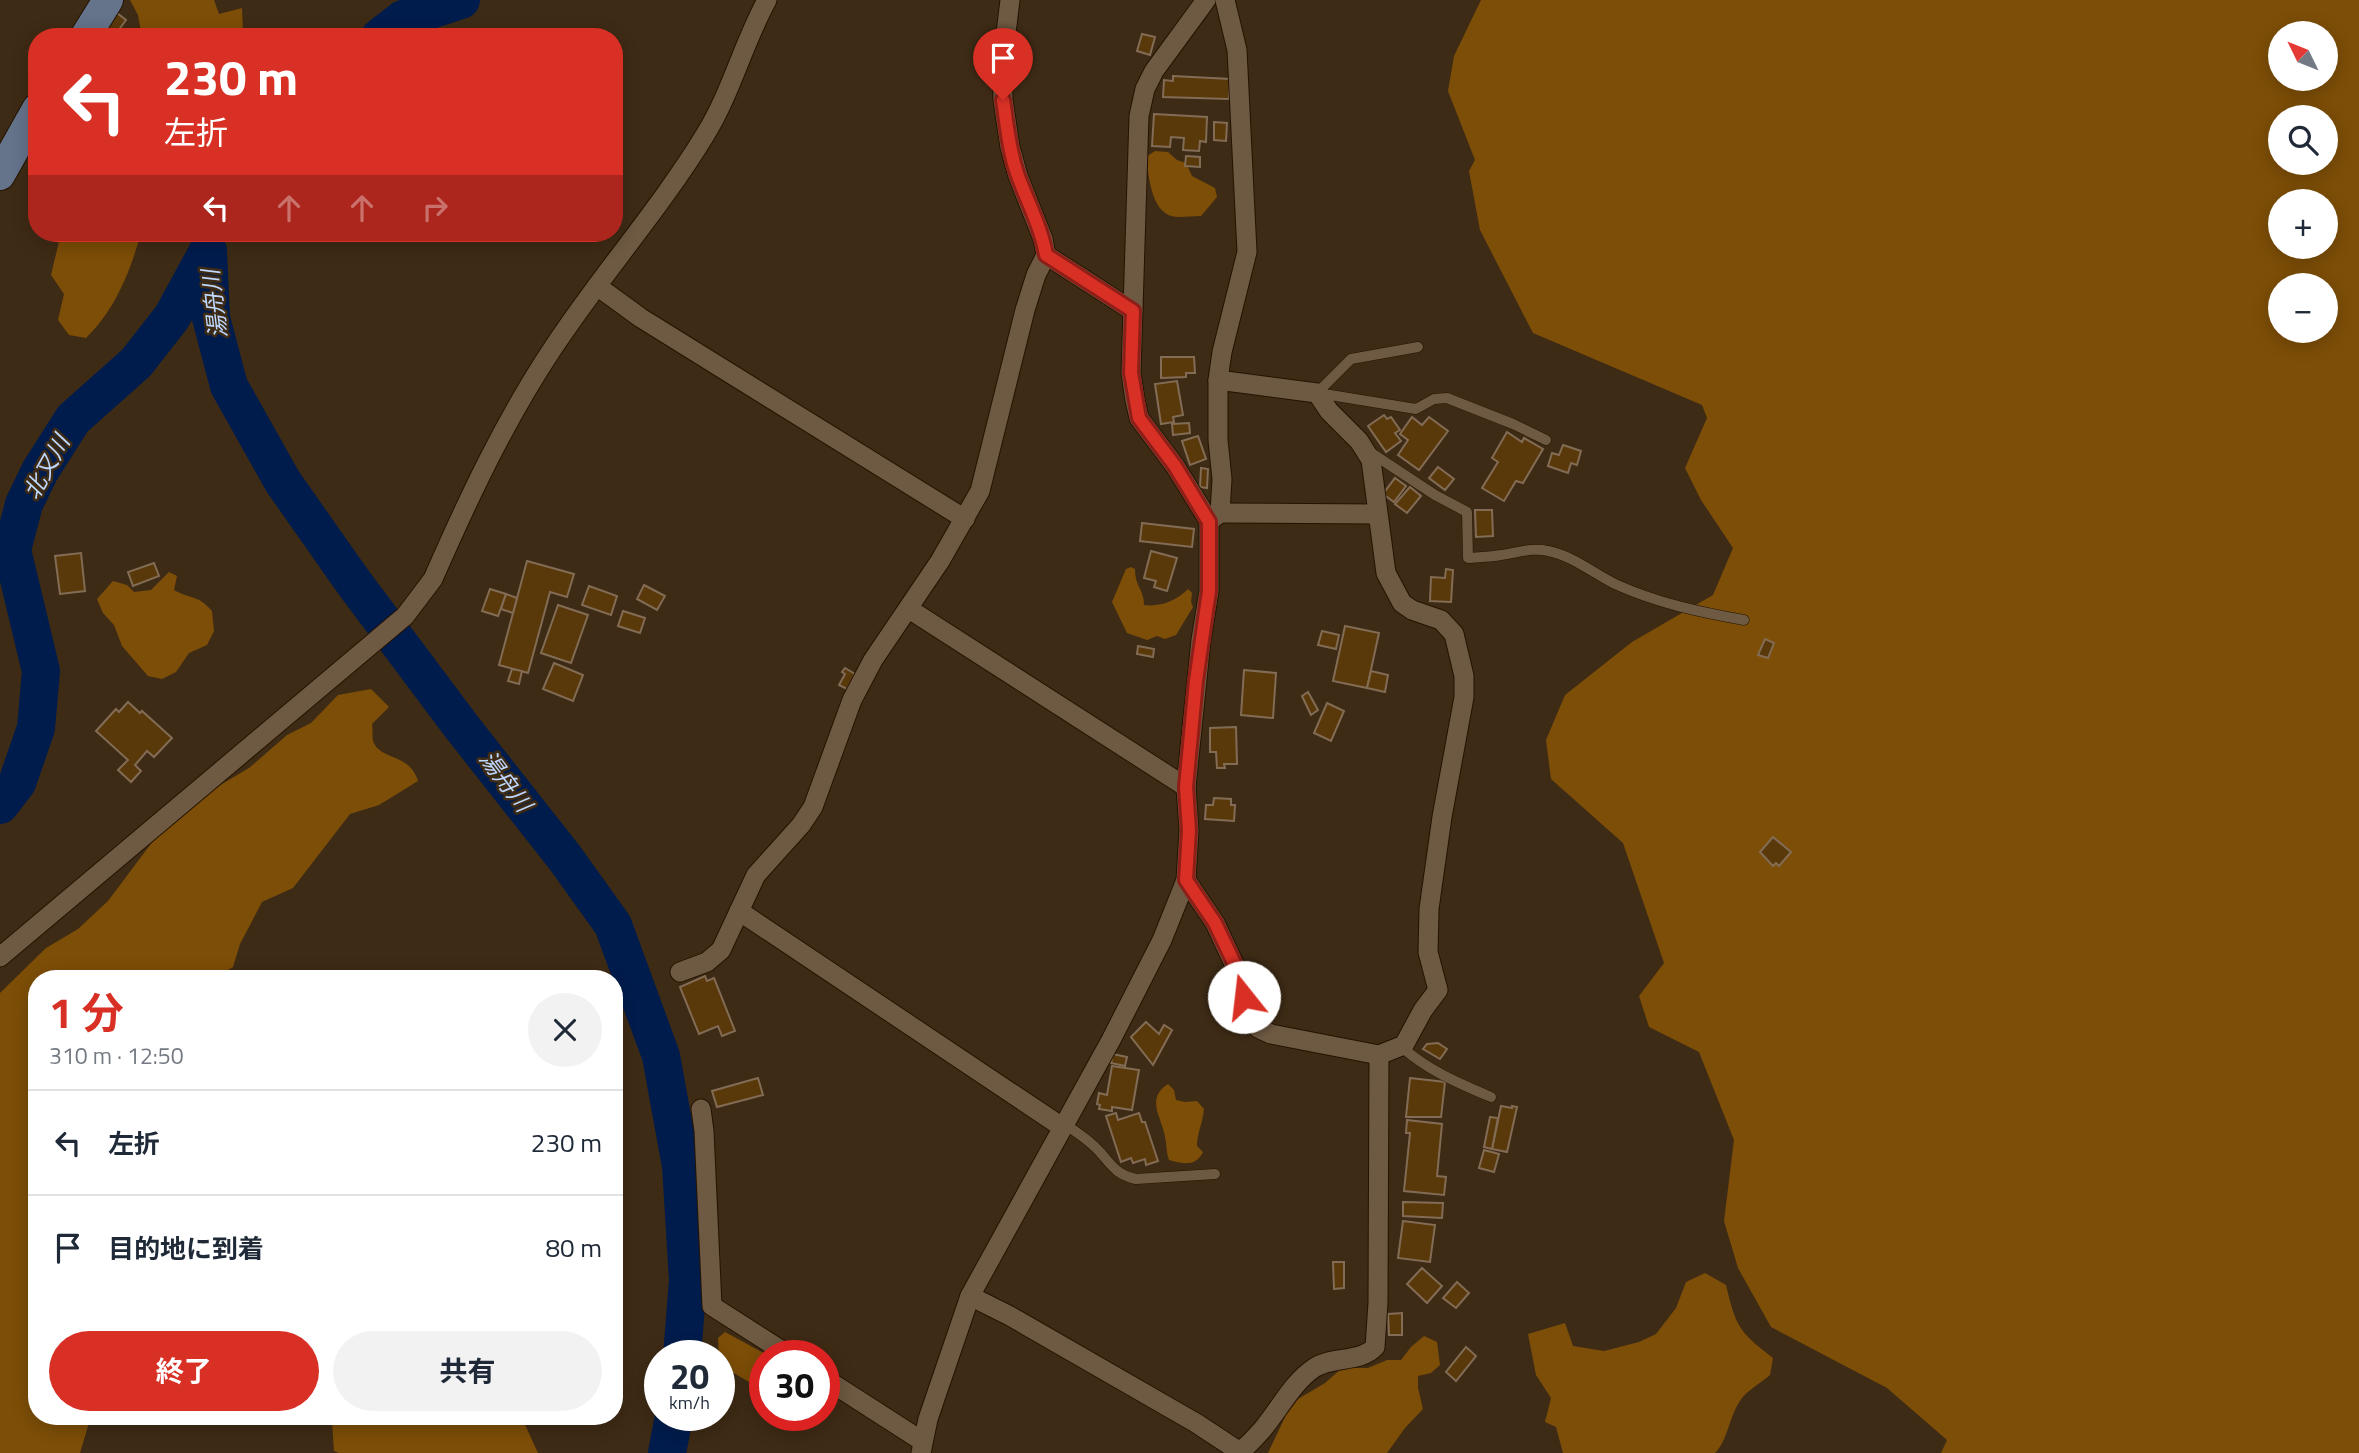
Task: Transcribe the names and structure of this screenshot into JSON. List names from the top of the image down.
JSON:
{
  "water": ["湯舟川", "北又川"],
  "north": "top left",
  "page": {
    "map_buttons": ["+", "−"],
    "turn": ["230 m", "左折"],
    "heading": ["1 分", "310 m · 12:50"],
    "list": [
      {
        "name": "左折",
        "value": "230 m"
      },
      {
        "name": "目的地に到着",
        "value": "80 m"
      }
    ],
    "buttons": ["終了", "共有"],
    "speed": "20 km/h",
    "limit": "30"
  }
}
